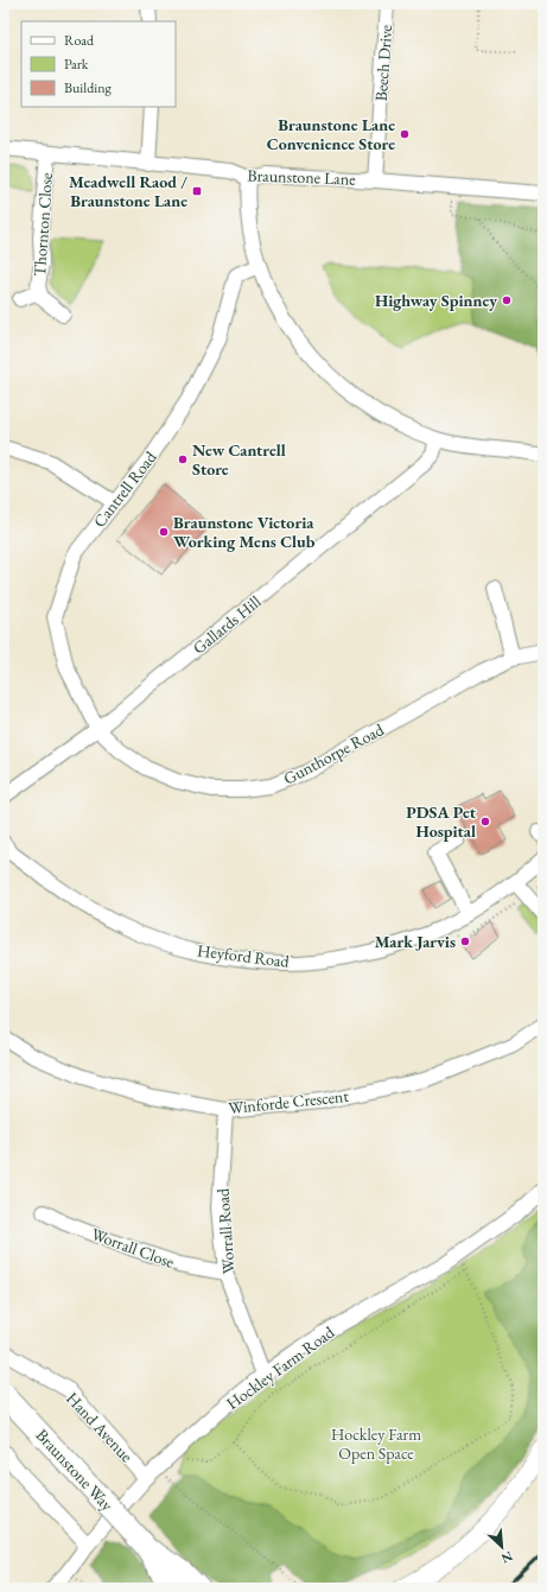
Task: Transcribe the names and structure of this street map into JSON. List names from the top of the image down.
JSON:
{
  "streets": {
    "highway": ["Braunstone Way"],
    "street": [
      "Beech Drive",
      "Braunstone Lane",
      "Thornton Close",
      "Cantrell Road",
      "Gallards Hill",
      "Gunthorpe Road",
      "Heyford Road",
      "Winforde Crescent",
      "Worrall Road",
      "Worrall Close",
      "Hockley Farm Road",
      "Hand Avenue"
    ]
  },
  "crossings": [
    ["Beech Drive", "Braunstone Lane"],
    ["Braunstone Lane", "Thornton Close"],
    ["Cantrell Road", "Gallards Hill"],
    ["Cantrell Road", "Gunthorpe Road"],
    ["Gallards Hill", "Gunthorpe Road"],
    ["Winforde Crescent", "Worrall Road"],
    ["Worrall Road", "Worrall Close"],
    ["Worrall Road", "Hockley Farm Road"],
    ["Hockley Farm Road", "Hand Avenue"]
  ],
  "parks": ["Hockley Farm Open Space"],
  "places": {
    "other": [
      "Braunstone Lane Convenience Store",
      "Highway Spinney",
      "New Cantrell Store",
      "Braunstone Victoria Working Mens Club",
      "PDSA Pet Hospital",
      "Mark Jarvis"
    ],
    "transit": ["Meadwell Raod / Braunstone Lane"]
  },
  "legend": ["Road", "Park", "Building"],
  "north": "bottom right"
}
